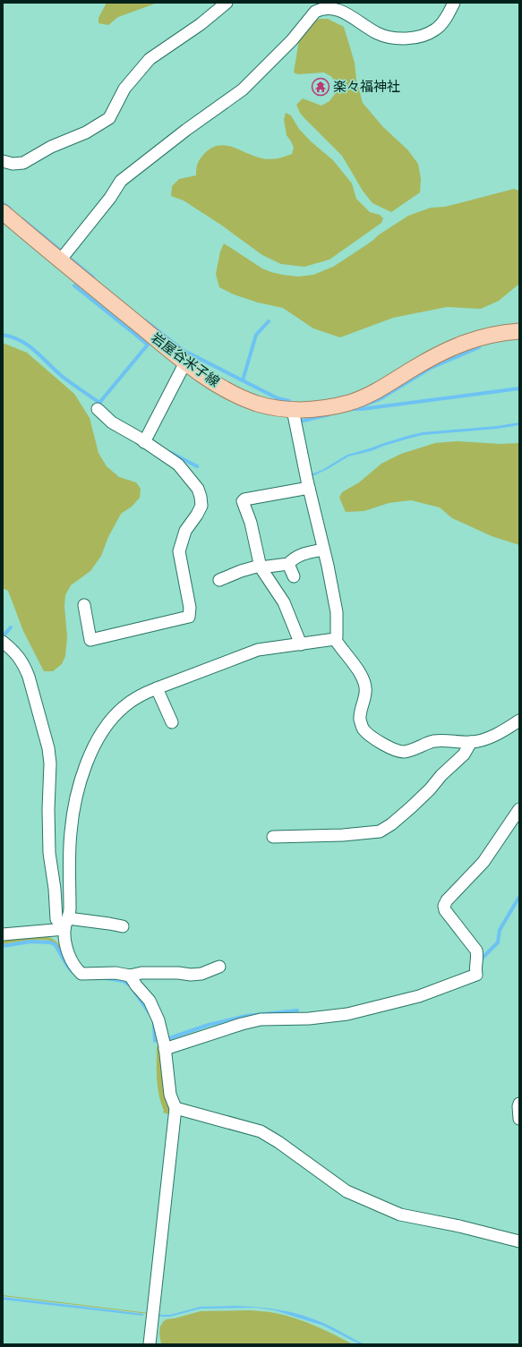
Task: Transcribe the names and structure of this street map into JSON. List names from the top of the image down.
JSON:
{
  "streets": {
    "main road": ["岩屋谷米子線"]
  },
  "places": {
    "temple": ["楽々福神社"]
  }
}
